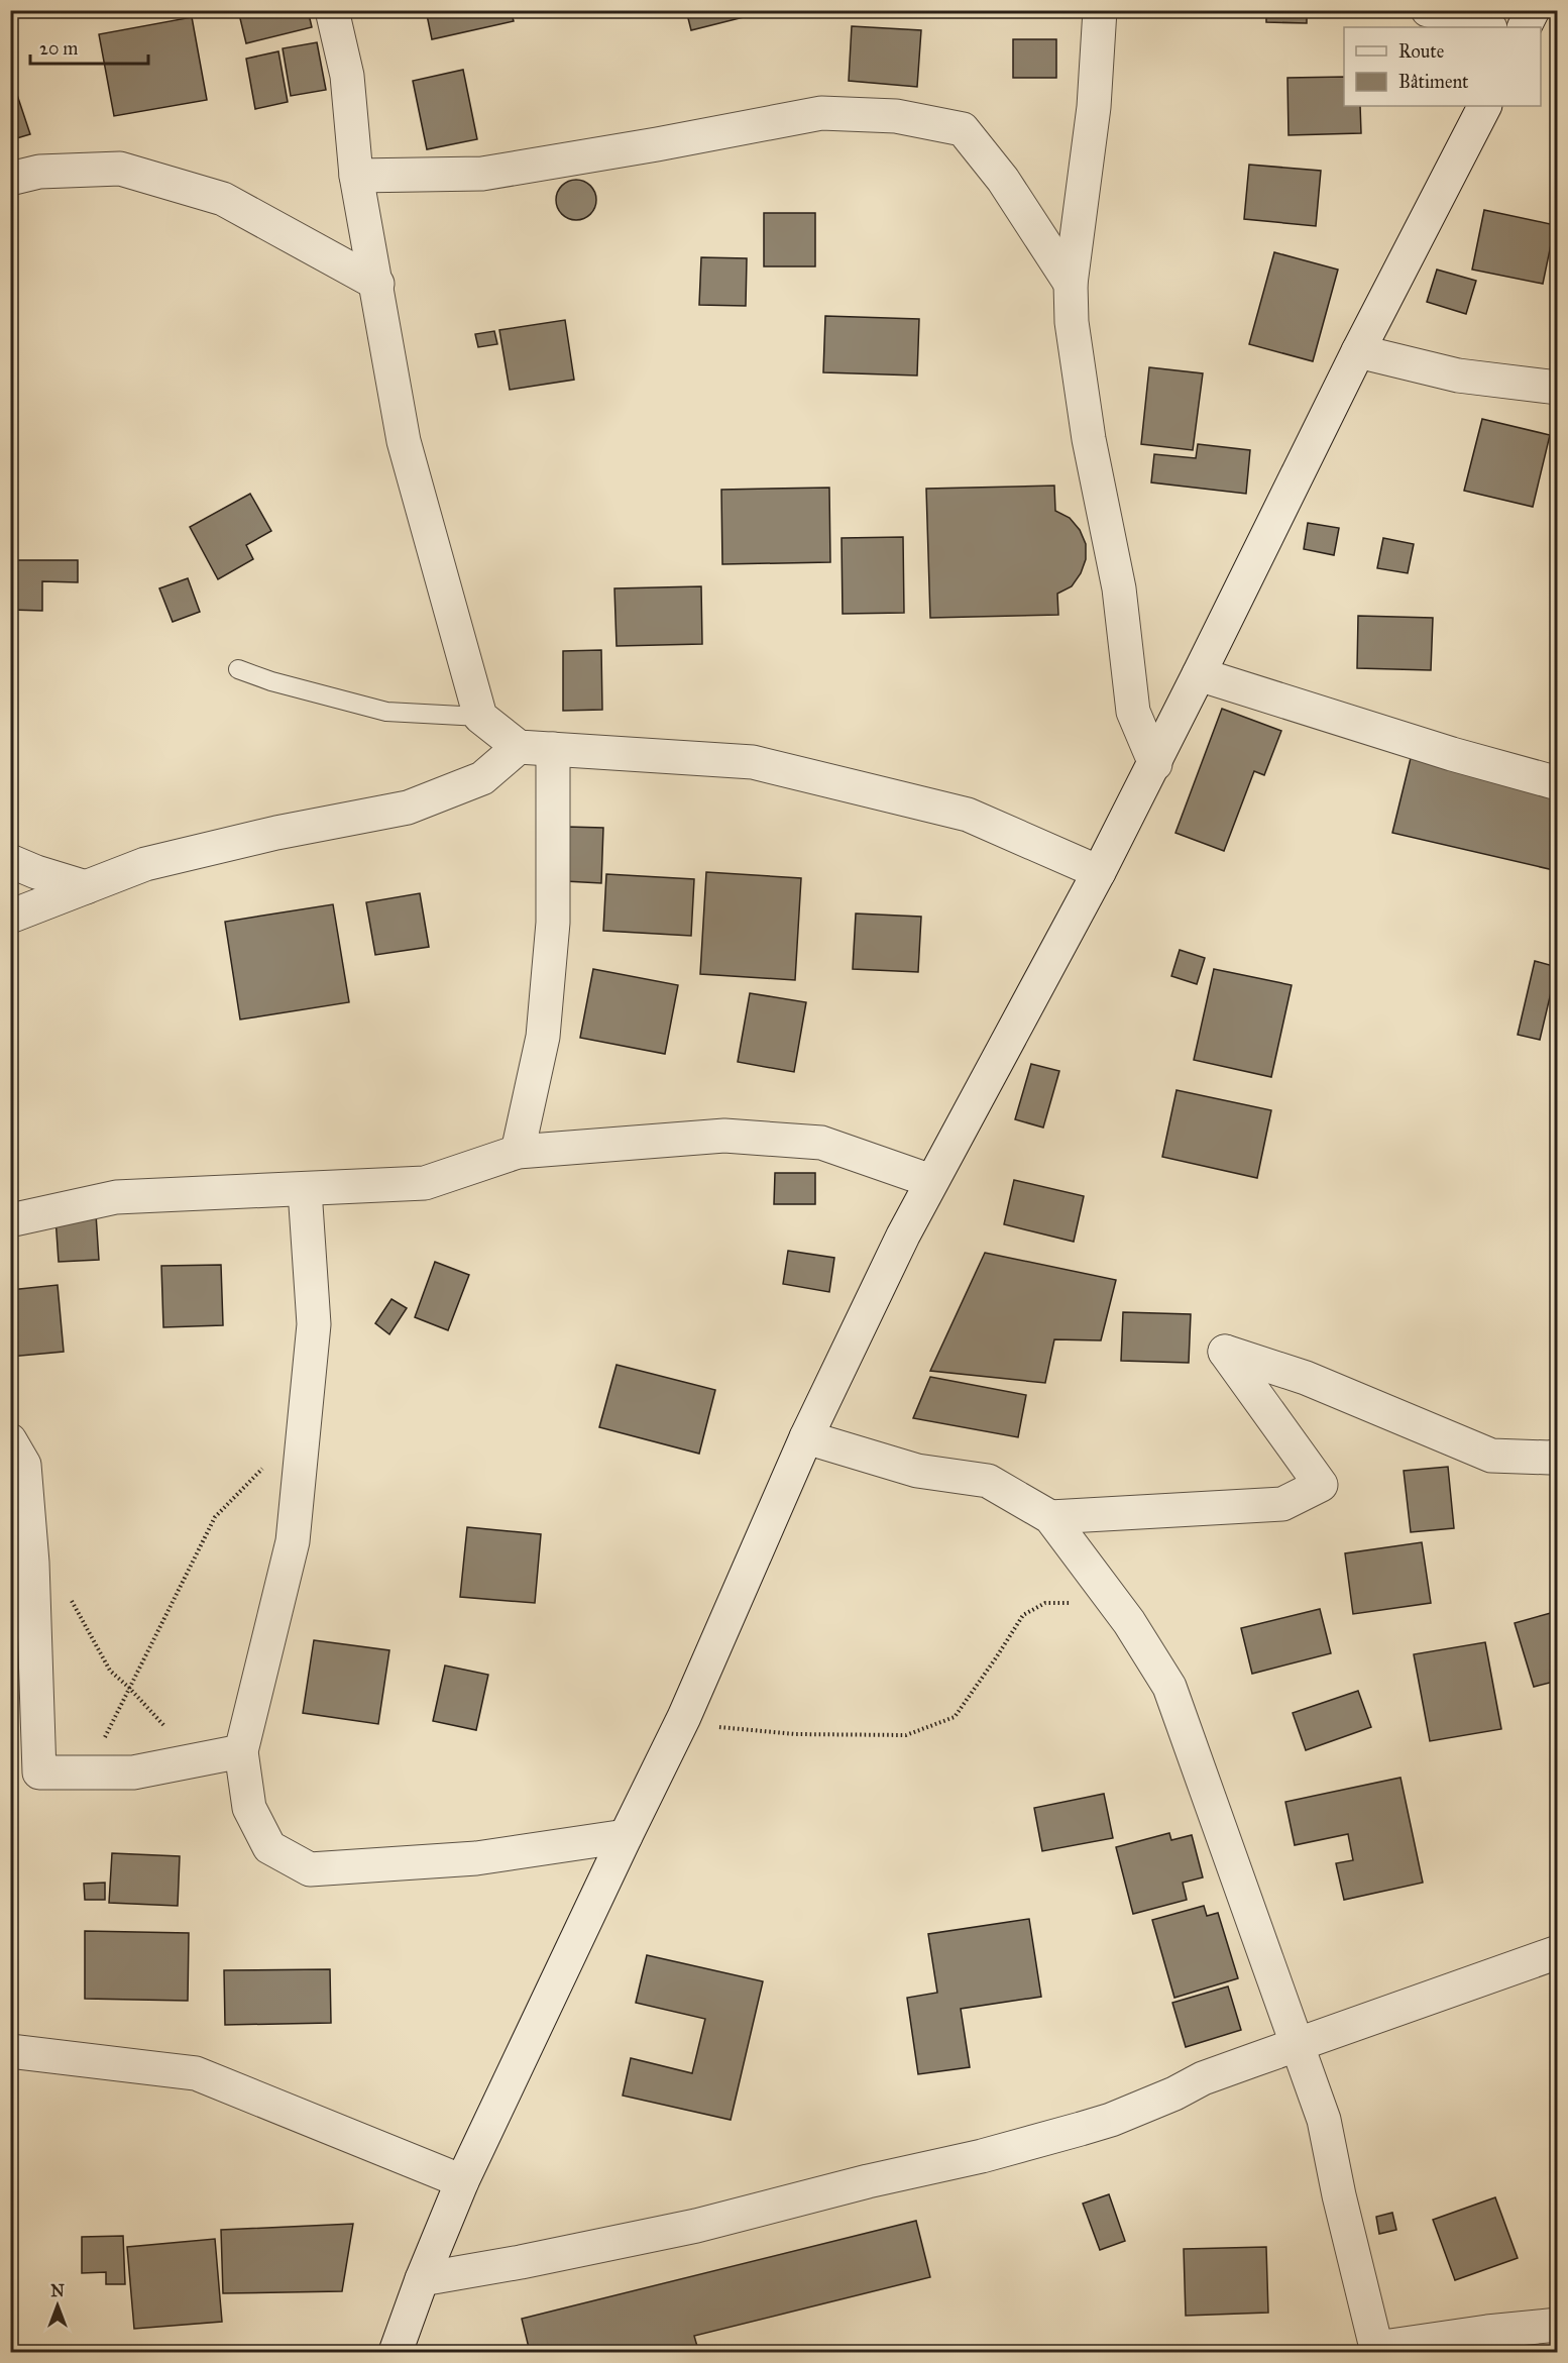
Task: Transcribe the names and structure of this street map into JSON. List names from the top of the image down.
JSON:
{
  "legend": ["Route", "Bâtiment"],
  "scale_bar": "20 m",
  "north": "top"
}
